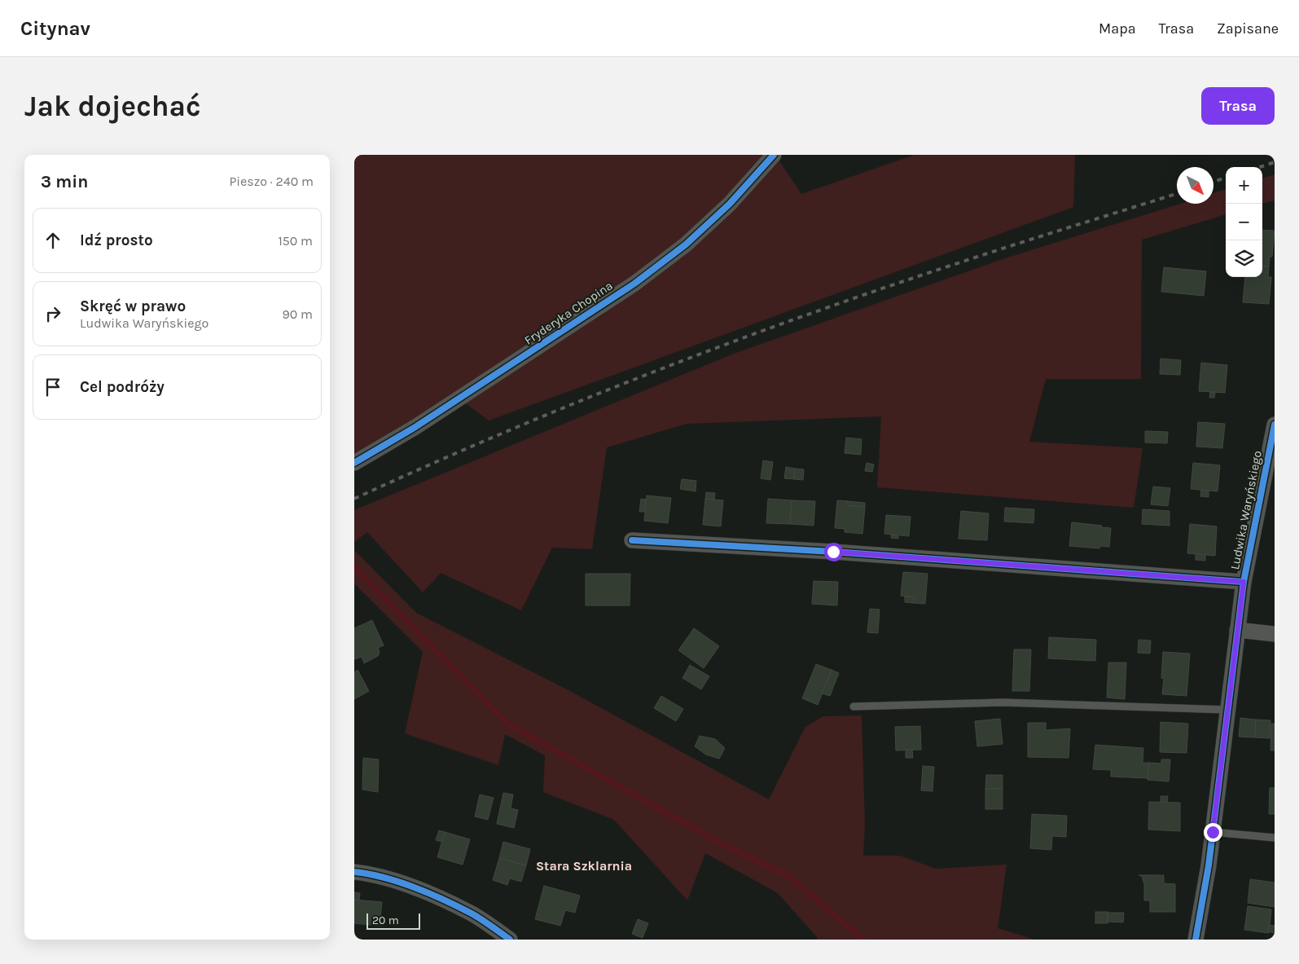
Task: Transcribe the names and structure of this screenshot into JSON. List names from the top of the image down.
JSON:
{
  "streets": {
    "street": ["Fryderyka Chopina", "Ludwika Waryńskiego"]
  },
  "districts": ["Stara Szklarnia"],
  "scale_bar": "20 m",
  "north": "bottom right",
  "page": {
    "header": "Citynav",
    "nav": ["Mapa", "Trasa", "Zapisane"],
    "buttons": "Trasa",
    "title": "Jak dojechać",
    "heading": ["3 min", "Pieszo · 240 m"],
    "map_buttons": ["+", "−"],
    "list": [
      ["Idź prosto", "150 m"],
      ["Skręć w prawo", "Ludwika Waryńskiego", "90 m"],
      "Cel podróży"
    ],
    "scale": "20 m"
  }
}
